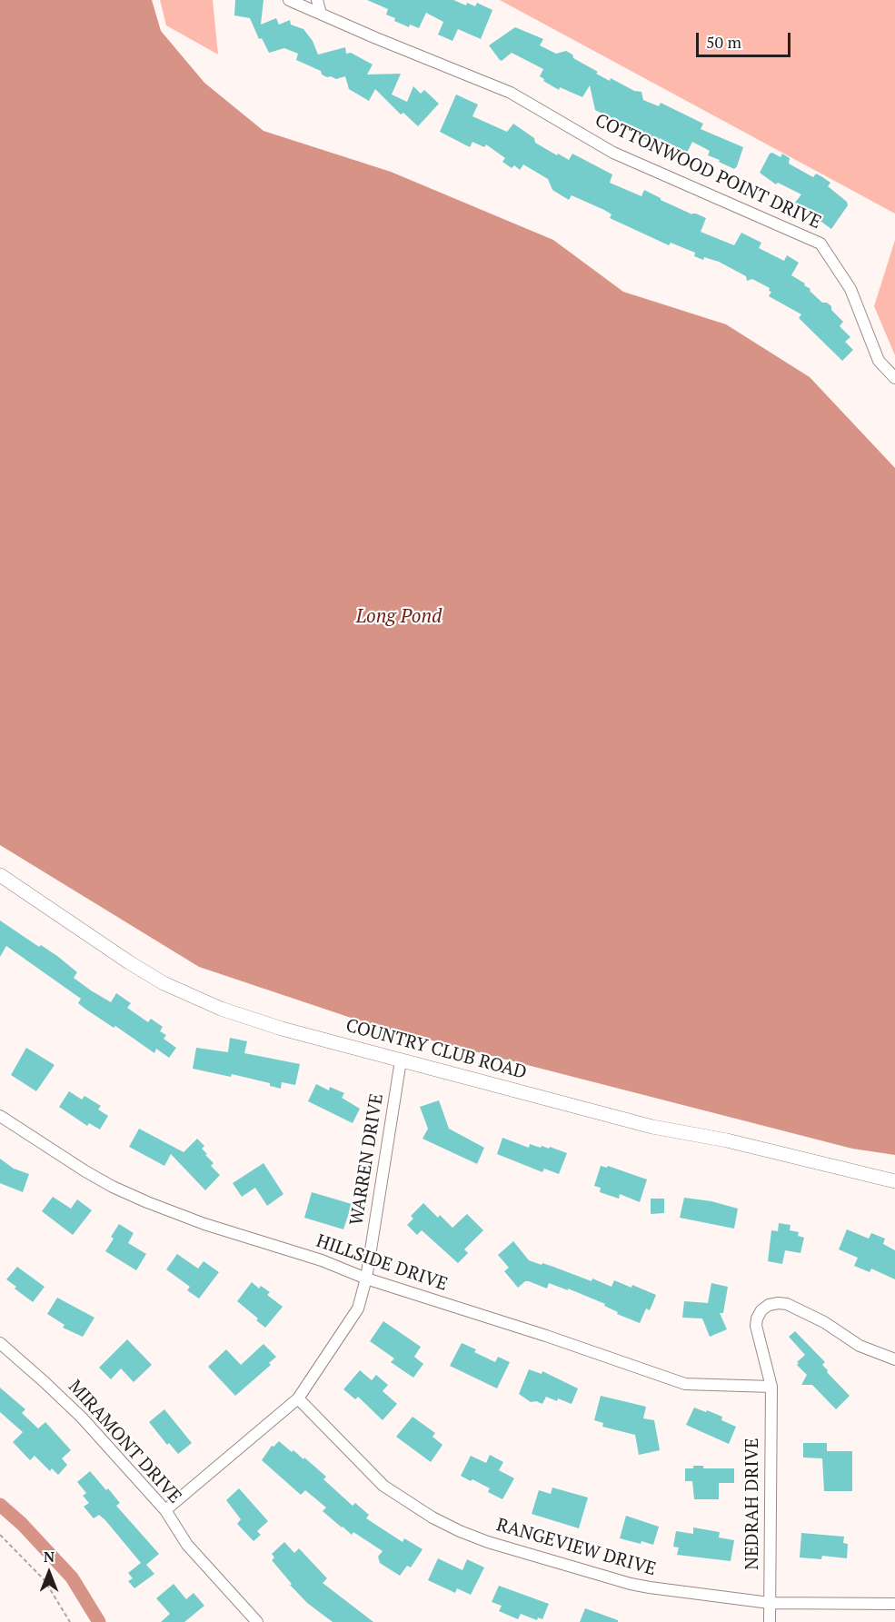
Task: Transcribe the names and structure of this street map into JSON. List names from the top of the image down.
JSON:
{
  "streets": {
    "street": [
      "COTTONWOOD POINT DRIVE",
      "COUNTRY CLUB ROAD",
      "WARREN DRIVE",
      "HILLSIDE DRIVE",
      "MIRAMONT DRIVE",
      "NEDRAH DRIVE",
      "RANGEVIEW DRIVE"
    ]
  },
  "crossings": [
    ["COUNTRY CLUB ROAD", "WARREN DRIVE"],
    ["WARREN DRIVE", "HILLSIDE DRIVE"],
    ["WARREN DRIVE", "MIRAMONT DRIVE"],
    ["WARREN DRIVE", "RANGEVIEW DRIVE"],
    ["HILLSIDE DRIVE", "NEDRAH DRIVE"],
    ["NEDRAH DRIVE", "RANGEVIEW DRIVE"]
  ],
  "water": ["Long Pond"],
  "scale_bar": "50 m",
  "north": "top"
}
